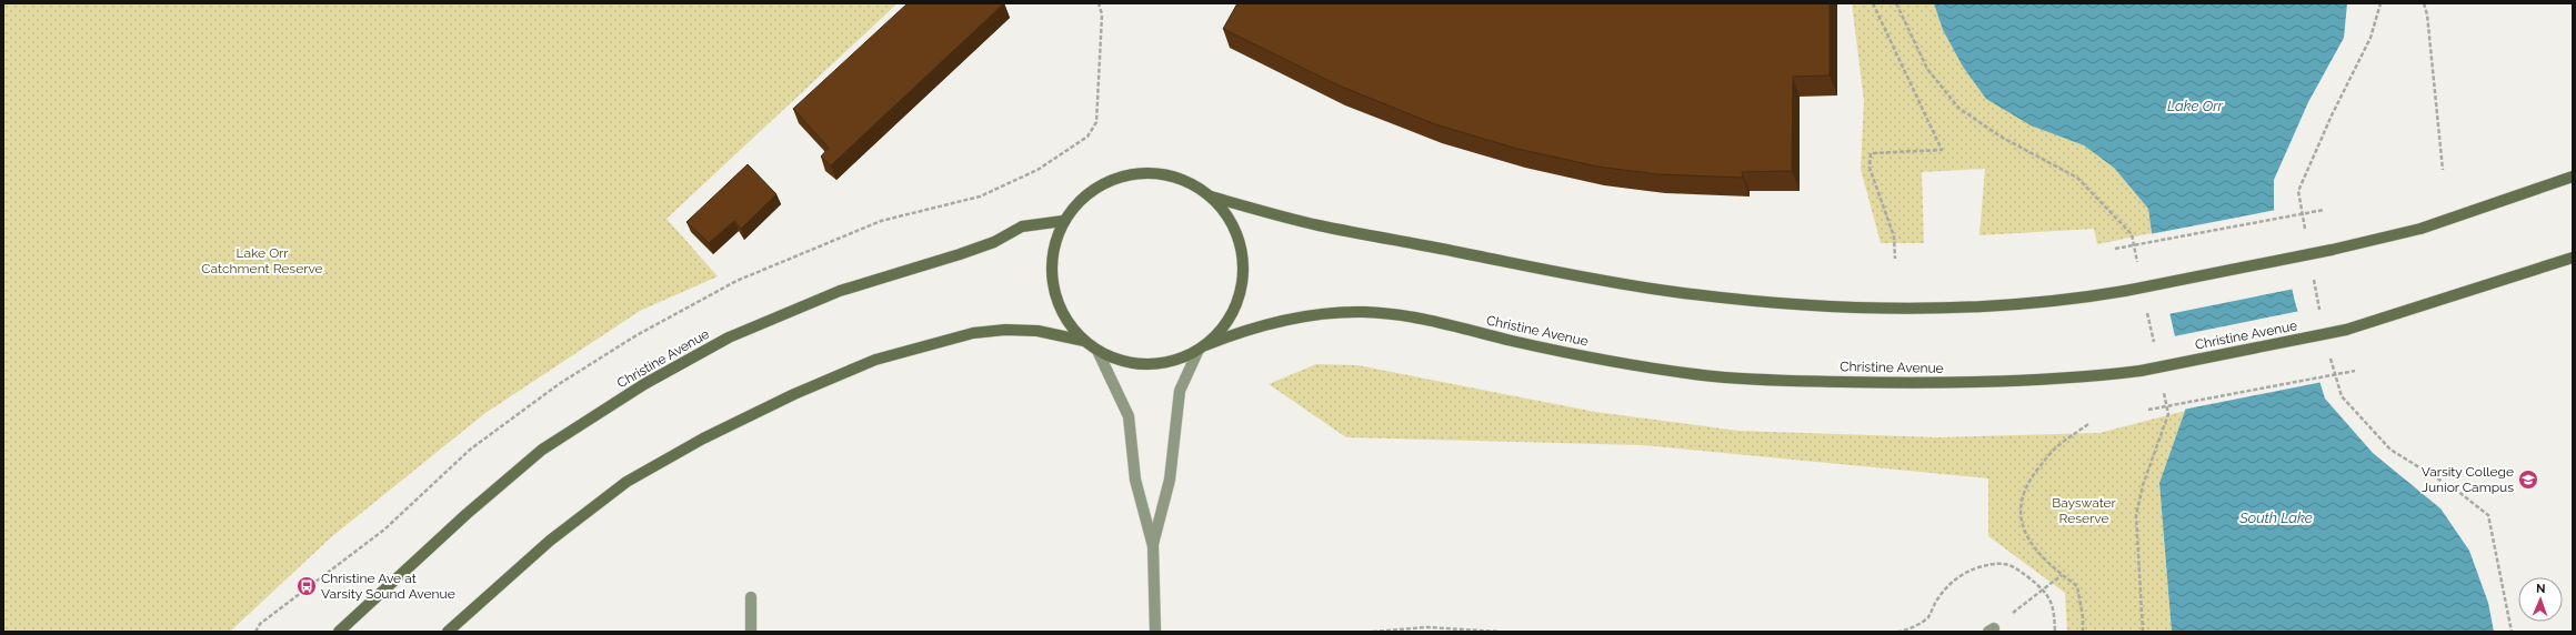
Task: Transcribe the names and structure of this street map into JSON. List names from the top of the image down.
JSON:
{
  "streets": {
    "main road": ["Christine Avenue"]
  },
  "water": ["Lake Orr", "South Lake"],
  "parks": ["Lake Orr Catchment Reserve", "Bayswater Reserve"],
  "places": {
    "school or university": ["Varsity College Junior Campus"],
    "bus stop": ["Christine Ave at Varsity Sound Avenue"]
  },
  "north": "top"
}
